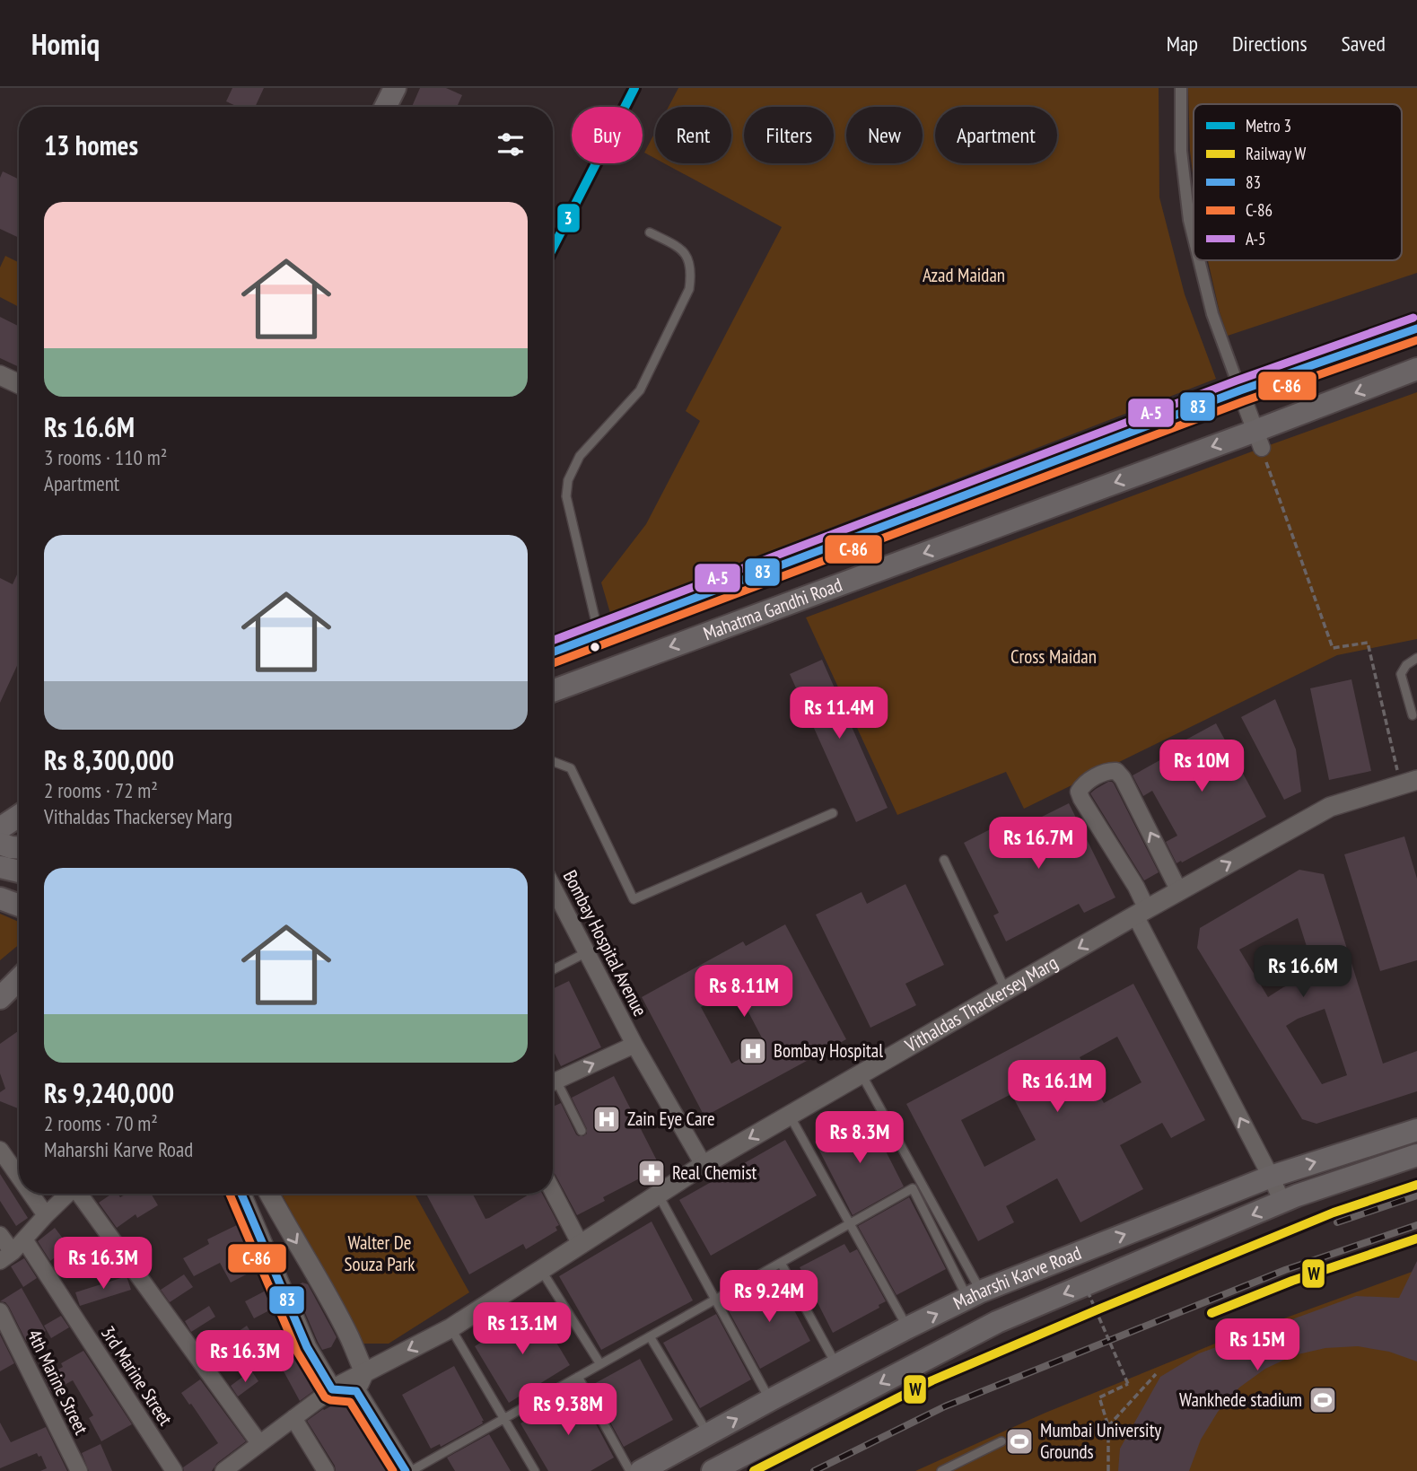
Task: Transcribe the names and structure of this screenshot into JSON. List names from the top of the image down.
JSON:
{
  "streets": {
    "main road": ["Mahatma Gandhi Road", "Maharshi Karve Road"],
    "street": [
      "Bombay Hospital Avenue",
      "Vithaldas Thackersey Marg",
      "3rd Marine Street",
      "4th Marine Street"
    ]
  },
  "crossings": [
    ["Bombay Hospital Avenue", "Vithaldas Thackersey Marg"]
  ],
  "parks": ["Azad Maidan", "Cross Maidan", "Walter De Souza Park"],
  "places": {
    "hospital": ["Bombay Hospital", "Zain Eye Care"],
    "pharmacy": ["Real Chemist"],
    "sports": ["Wankhede stadium", "Mumbai University Grounds"]
  },
  "lines": [
    "metro line 3",
    "transit line A-5",
    "transit line 83",
    "transit line C-86",
    "rail line W"
  ],
  "legend": [
    "Metro 3",
    "Railway W",
    "83",
    "C-86",
    "A-5"
  ],
  "page": {
    "header": "Homiq",
    "nav": ["Map", "Directions", "Saved"],
    "chip": [
      "Buy",
      "Rent",
      "Filters",
      "New",
      "Apartment"
    ],
    "heading": "13 homes",
    "list": [
      {
        "name": "Rs 16.6M",
        "note": "3 rooms · 110 m² · Apartment"
      },
      {
        "name": "Rs 8,300,000",
        "note": "2 rooms · 72 m² · Vithaldas Thackersey Marg"
      },
      {
        "name": "Rs 9,240,000",
        "note": "2 rooms · 70 m² · Maharshi Karve Road"
      }
    ],
    "price": [
      "Rs 11.4M",
      "Rs 10M",
      "Rs 16.7M",
      "Rs 16.6M",
      "Rs 8.11M",
      "Rs 16.1M",
      "Rs 8.3M",
      "Rs 16.3M",
      "Rs 9.24M",
      "Rs 13.1M",
      "Rs 15M",
      "Rs 16.3M",
      "Rs 9.38M"
    ]
  }
}
